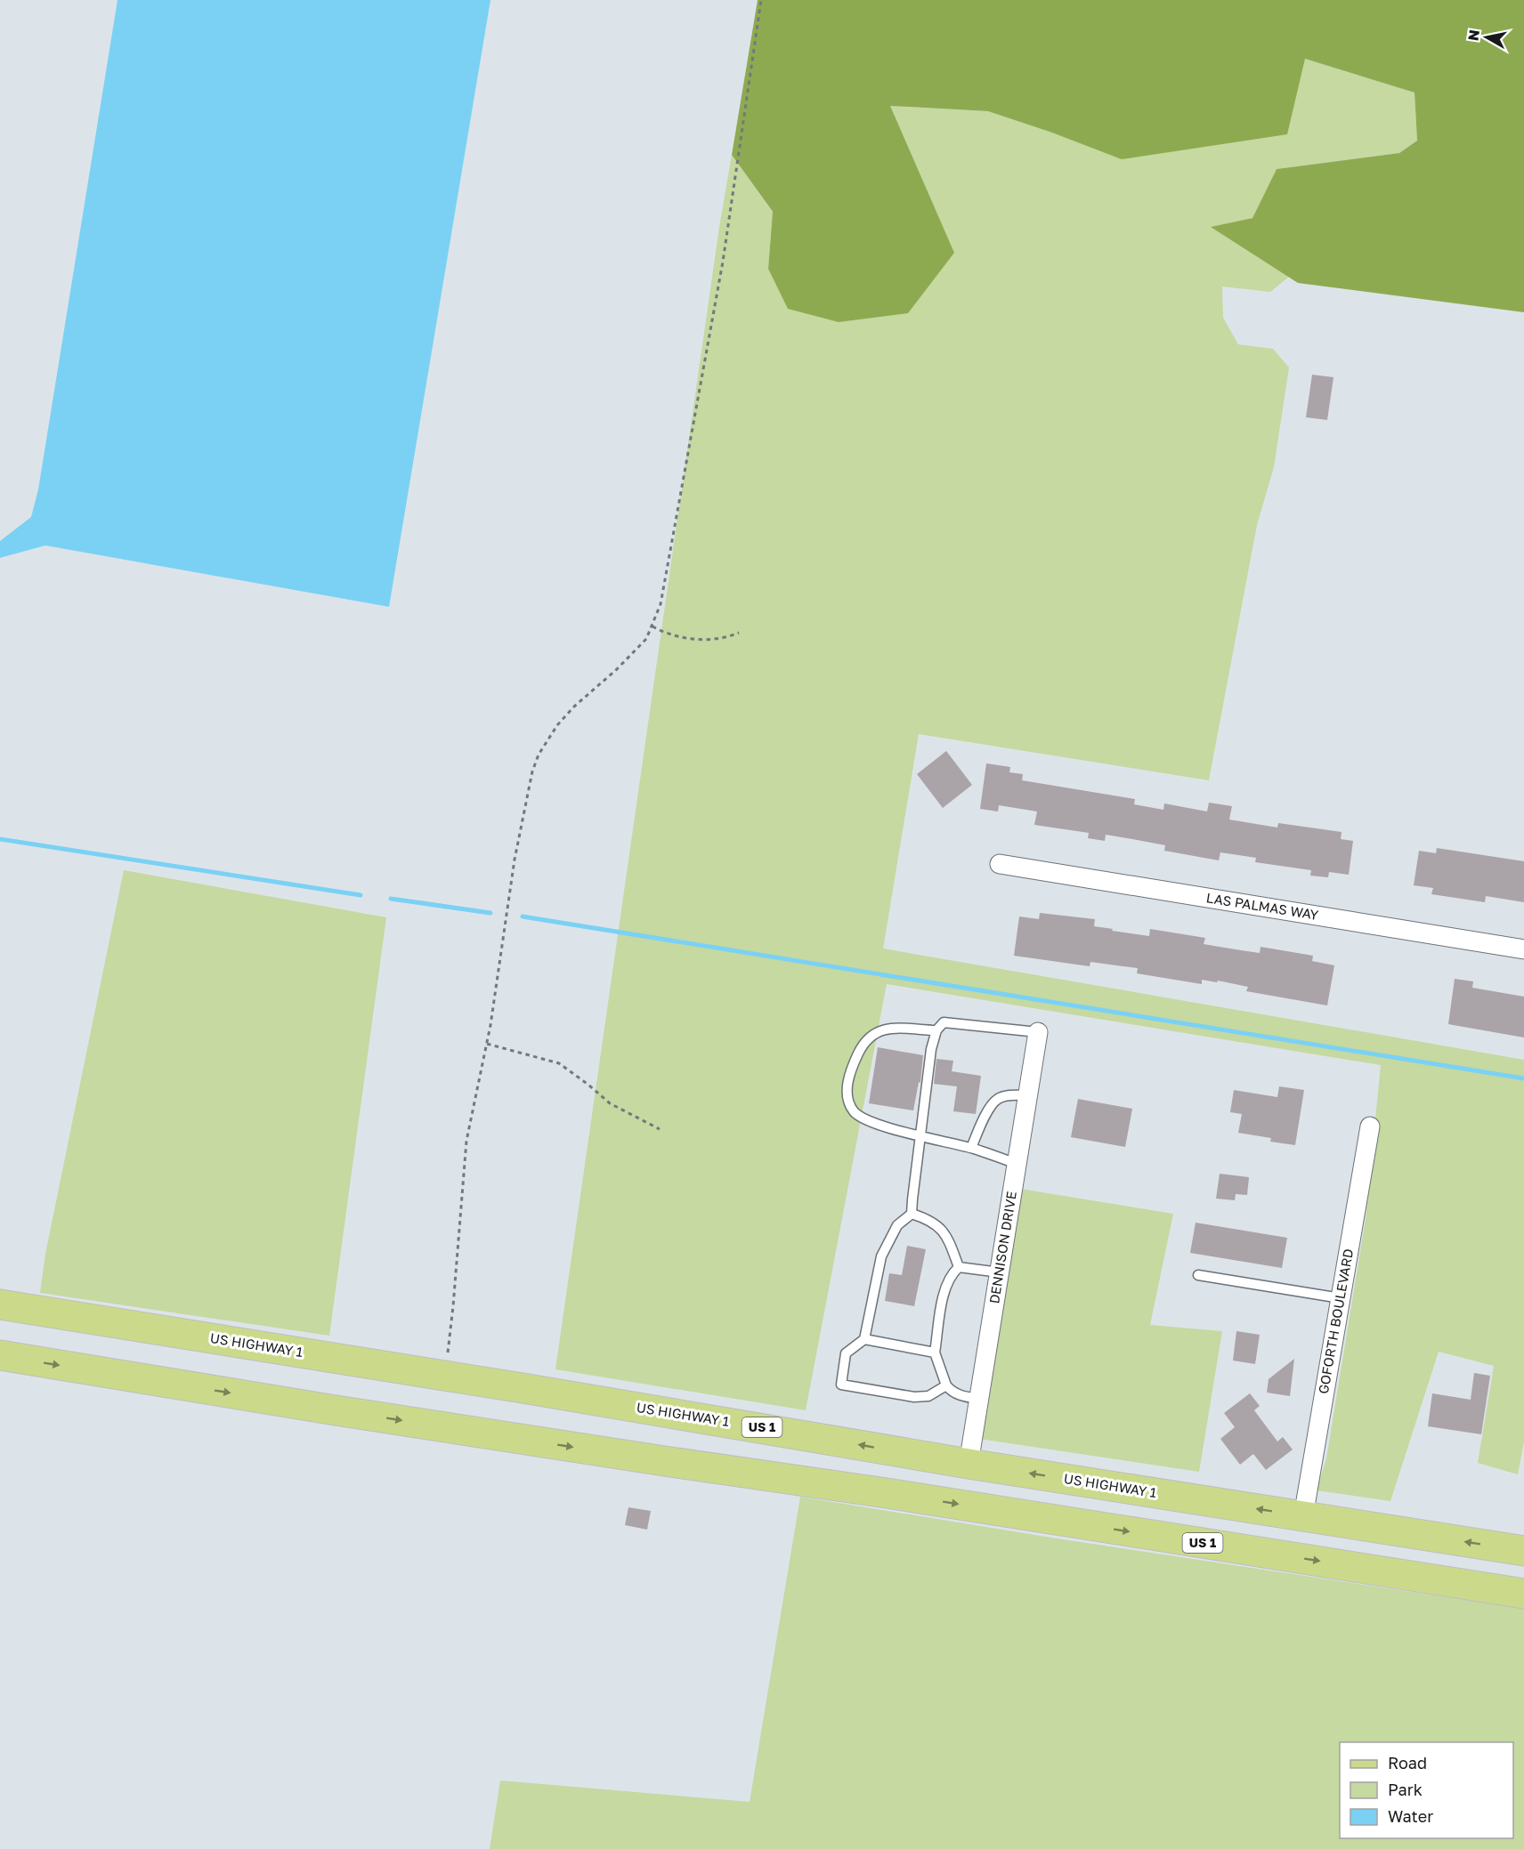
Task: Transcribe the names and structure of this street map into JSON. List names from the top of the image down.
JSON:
{
  "streets": {
    "main road": ["US HIGHWAY 1", "US 1"],
    "street": ["LAS PALMAS WAY", "DENNISON DRIVE", "GOFORTH BOULEVARD"]
  },
  "crossings": [
    ["DENNISON DRIVE", "US HIGHWAY 1"],
    ["GOFORTH BOULEVARD", "US HIGHWAY 1"]
  ],
  "legend": ["Road", "Park", "Water"],
  "north": "left"
}
